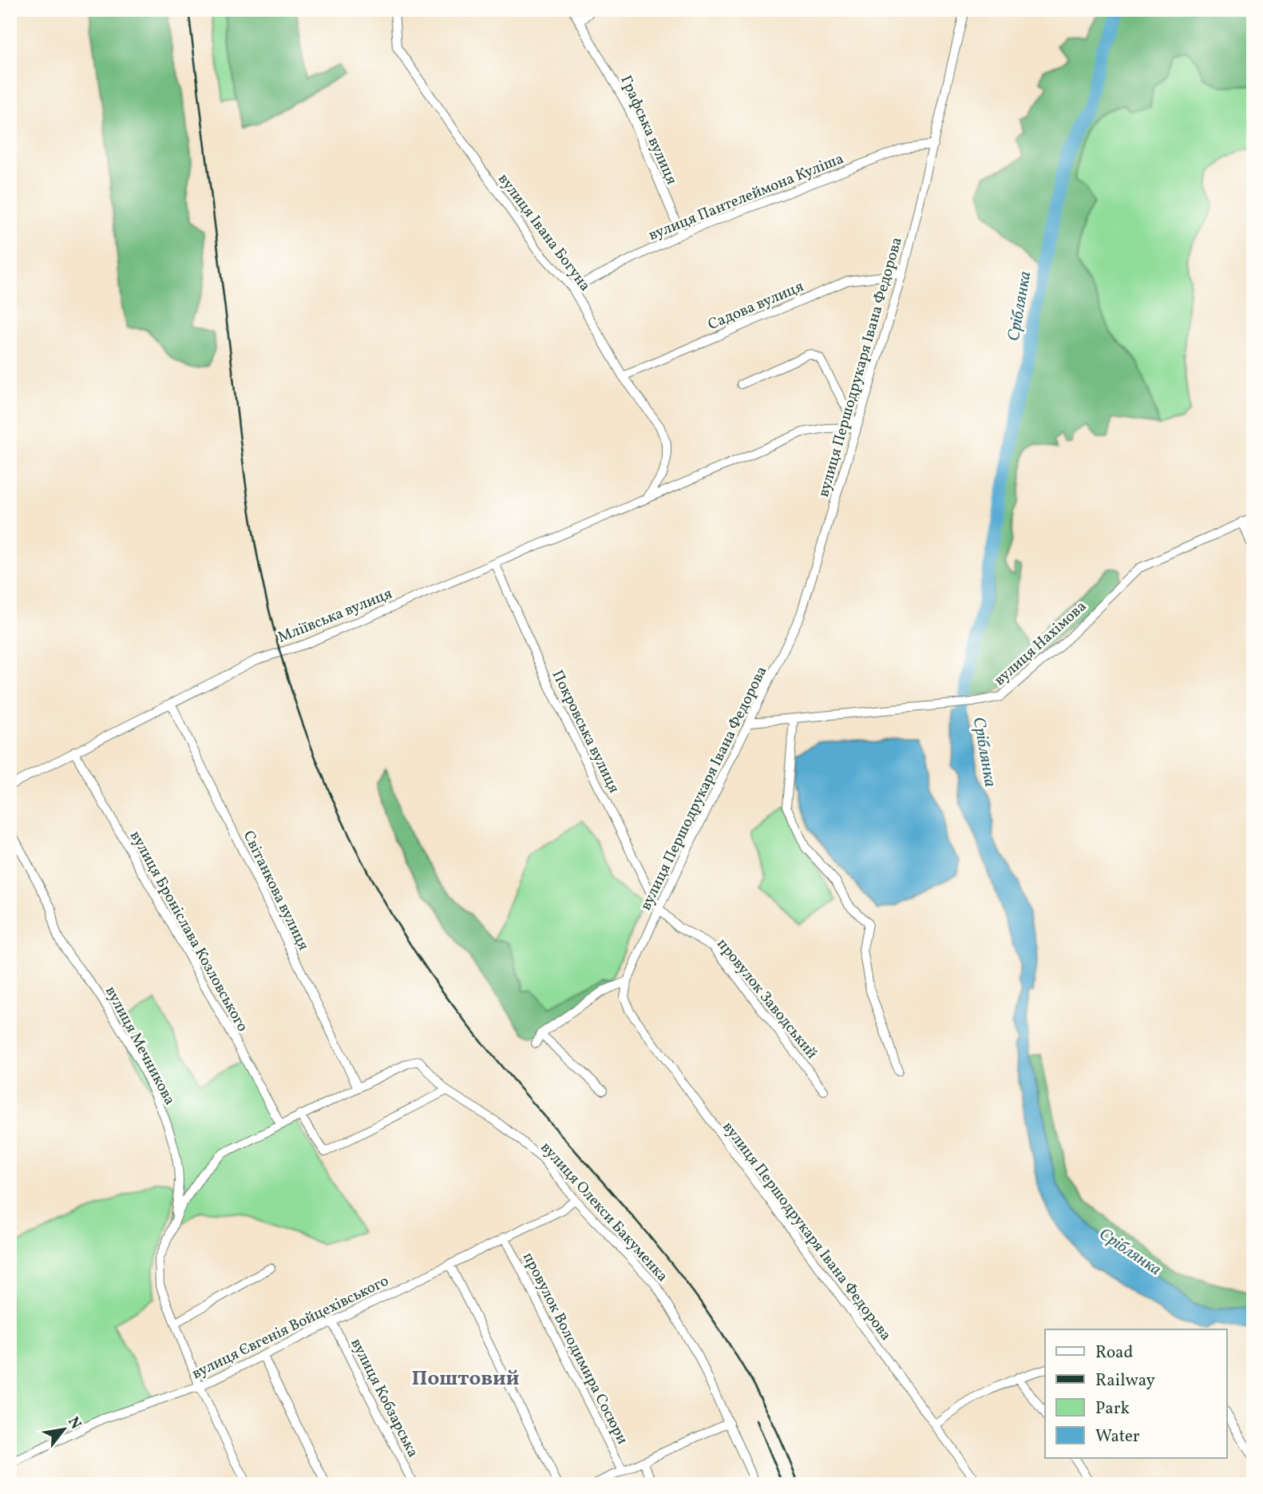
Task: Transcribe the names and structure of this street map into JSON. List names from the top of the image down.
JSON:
{
  "streets": {
    "street": [
      "Графська вулиця",
      "вулиця Пантелеймона Куліша",
      "вулиця Івана Богуна",
      "Садова вулиця",
      "вулиця Першодрукаря Івана Федорова",
      "Мліївська вулиця",
      "вулиця Нахімова",
      "Покровська вулиця",
      "Світанкова вулиця",
      "вулиця Броніслава Козловського",
      "провулок Заводський",
      "вулиця Мечникова",
      "вулиця Олекси Бакуменка",
      "вулиця Євгенія Войцехівського",
      "провулок Володимира Сосюри",
      "вулиця Кобзарська"
    ]
  },
  "crossings": [
    ["Графська вулиця", "вулиця Пантелеймона Куліша"],
    ["вулиця Пантелеймона Куліша", "вулиця Івана Богуна"],
    ["вулиця Пантелеймона Куліша", "вулиця Першодрукаря Івана Федорова"],
    ["вулиця Івана Богуна", "Садова вулиця"],
    ["вулиця Івана Богуна", "Мліївська вулиця"],
    ["Садова вулиця", "вулиця Першодрукаря Івана Федорова"],
    ["вулиця Першодрукаря Івана Федорова", "вулиця Нахімова"],
    ["вулиця Першодрукаря Івана Федорова", "Покровська вулиця"],
    ["вулиця Першодрукаря Івана Федорова", "провулок Заводський"],
    ["Мліївська вулиця", "Покровська вулиця"],
    ["Мліївська вулиця", "Світанкова вулиця"],
    ["Мліївська вулиця", "вулиця Броніслава Козловського"],
    ["Покровська вулиця", "провулок Заводський"],
    ["Світанкова вулиця", "вулиця Олекси Бакуменка"],
    ["вулиця Броніслава Козловського", "вулиця Олекси Бакуменка"],
    ["вулиця Мечникова", "вулиця Олекси Бакуменка"],
    ["вулиця Олекси Бакуменка", "вулиця Євгенія Войцехівського"],
    ["вулиця Євгенія Войцехівського", "провулок Володимира Сосюри"],
    ["вулиця Євгенія Войцехівського", "вулиця Кобзарська"]
  ],
  "districts": ["Поштовий"],
  "water": ["Сріблянка"],
  "legend": [
    "Road",
    "Railway",
    "Park",
    "Water"
  ],
  "north": "top right"
}
